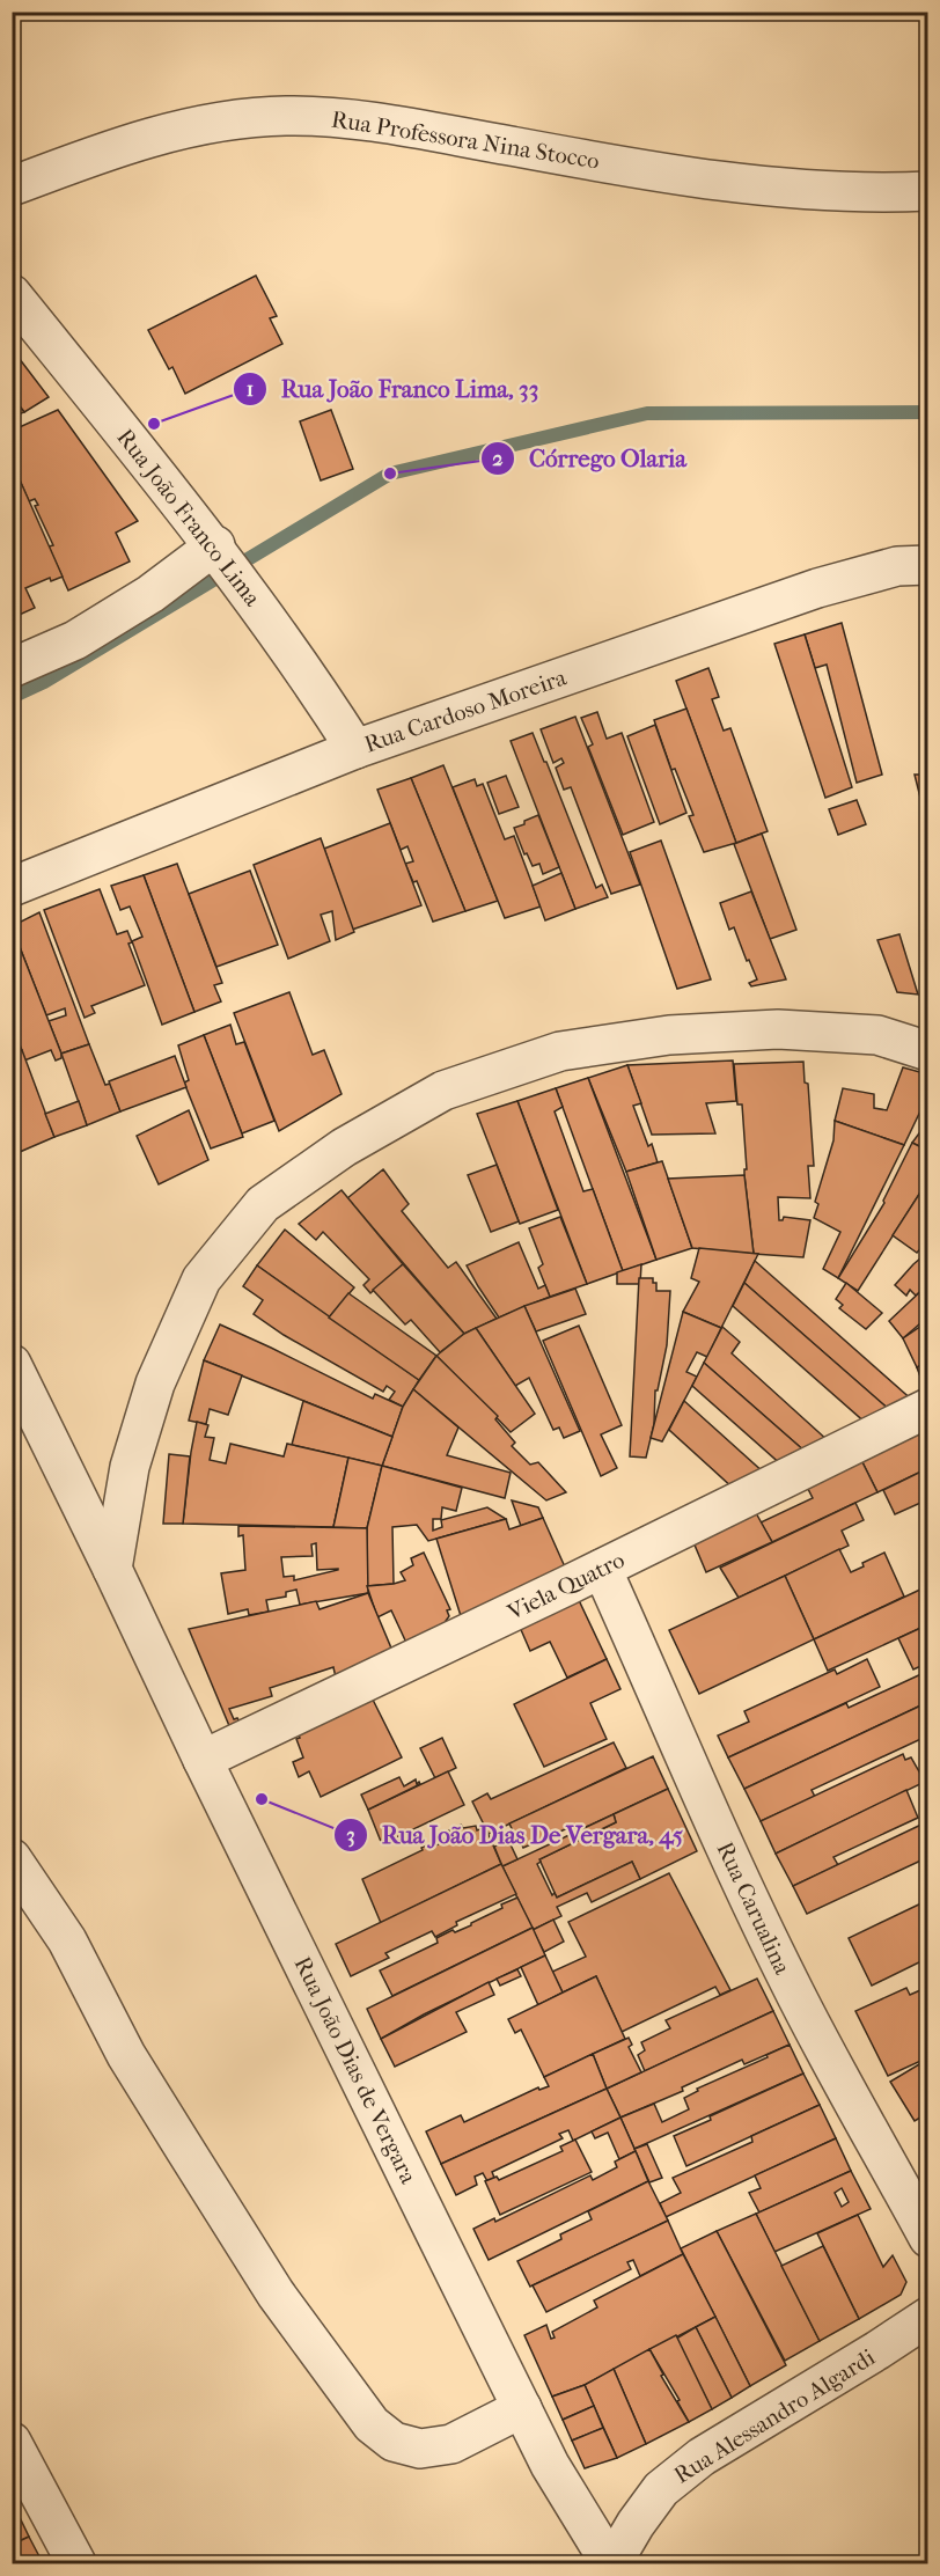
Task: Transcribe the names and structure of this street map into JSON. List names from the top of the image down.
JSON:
{
  "streets": {
    "street": [
      "Rua Professora Nina Stocco",
      "Rua João Franco Lima",
      "Rua Cardoso Moreira",
      "Viela Quatro",
      "Rua Carualina",
      "Rua João Dias de Vergara",
      "Rua Alessandro Algardi"
    ]
  },
  "crossings": [
    ["Rua João Franco Lima", "Rua Cardoso Moreira"],
    ["Viela Quatro", "Rua Carualina"],
    ["Viela Quatro", "Rua João Dias de Vergara"],
    ["Rua João Dias de Vergara", "Rua Alessandro Algardi"]
  ],
  "places": ["Rua João Franco Lima, 33", "Córrego Olaria", "Rua João Dias De Vergara, 45"]
}
